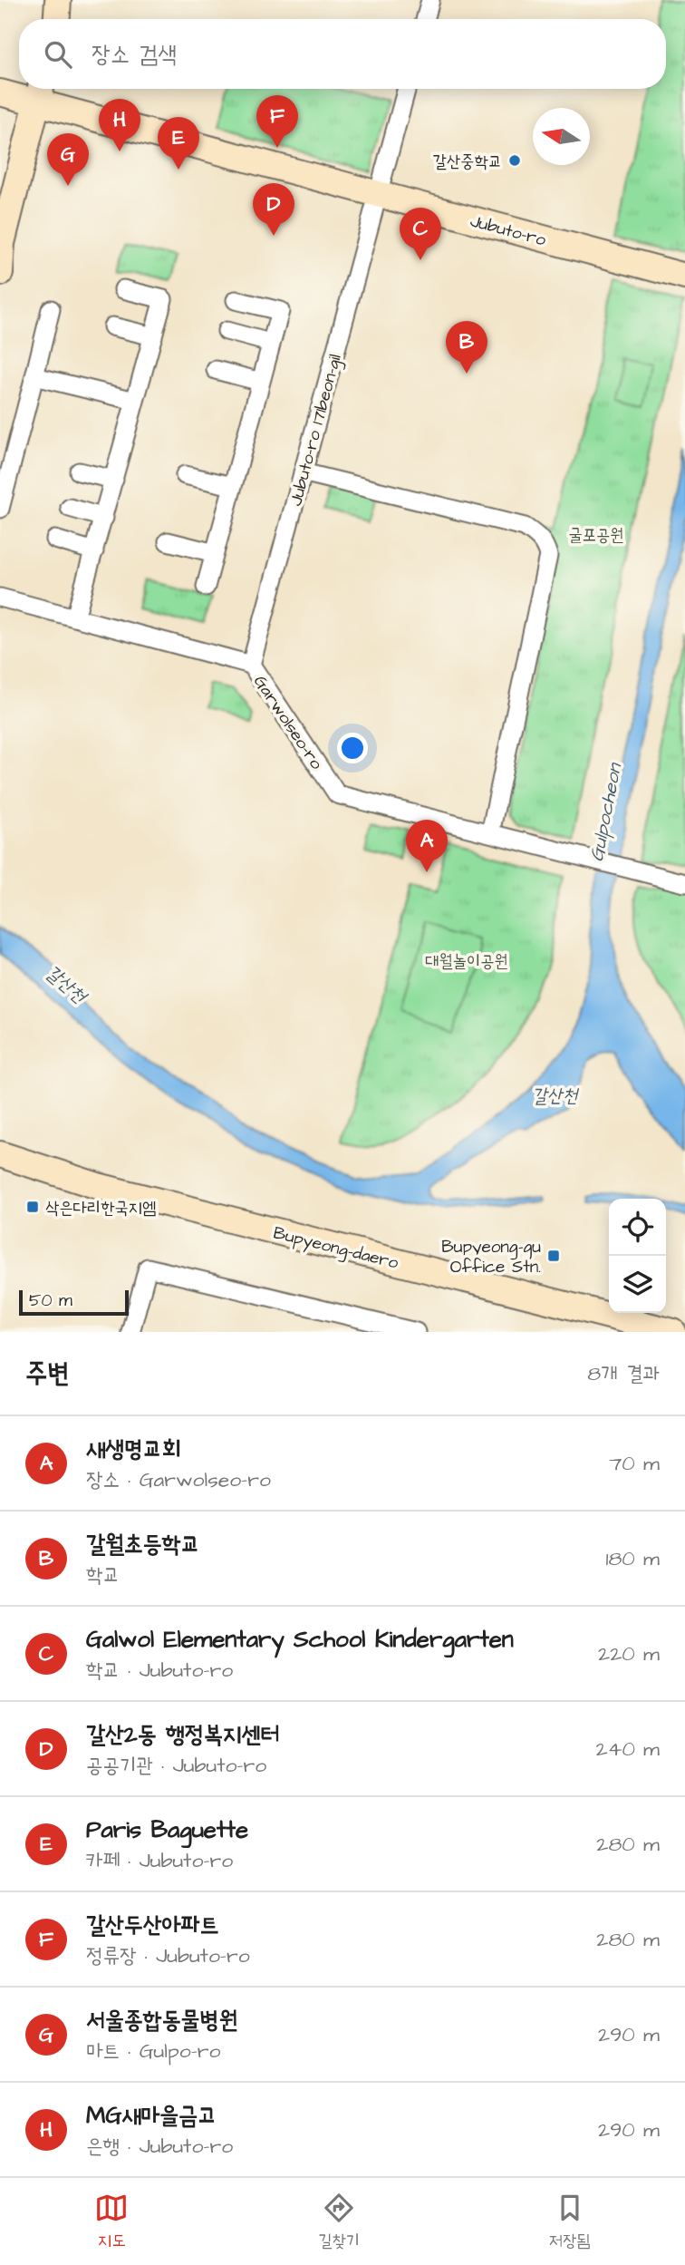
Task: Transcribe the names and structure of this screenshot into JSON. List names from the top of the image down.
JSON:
{
  "streets": {
    "main road": ["Jubuto-ro", "Bupyeong-daero"],
    "street": ["Jubuto-ro 171beon-gil", "Garwolseo-ro"]
  },
  "crossings": [
    ["Jubuto-ro", "Jubuto-ro 171beon-gil"],
    ["Jubuto-ro 171beon-gil", "Garwolseo-ro"]
  ],
  "water": ["Gulpocheon", "갈산천"],
  "parks": ["굴포공원", "대월놀이공원"],
  "places": {
    "other": ["갈산중학교"],
    "transit": ["삭은다리한국지엠", "Bupyeong-gu Office Stn."]
  },
  "scale_bar": "50 m",
  "north": "left",
  "page": {
    "search": "장소 검색",
    "pins": [
      "F",
      "H",
      "E",
      "G",
      "D",
      "C",
      "B",
      "A"
    ],
    "scale": "50 m",
    "heading": ["주변", "8개 결과"],
    "list": [
      {
        "mark": "A",
        "name": "새생명교회",
        "note": "장소 · Garwolseo-ro",
        "value": "70 m"
      },
      {
        "mark": "B",
        "name": "갈월초등학교",
        "note": "학교",
        "value": "180 m"
      },
      {
        "mark": "C",
        "name": "Galwol Elementary School Kindergarten",
        "note": "학교 · Jubuto-ro",
        "value": "220 m"
      },
      {
        "mark": "D",
        "name": "갈산2동 행정복지센터",
        "note": "공공기관 · Jubuto-ro",
        "value": "240 m"
      },
      {
        "mark": "E",
        "name": "Paris Baguette",
        "note": "카페 · Jubuto-ro",
        "value": "280 m"
      },
      {
        "mark": "F",
        "name": "갈산두산아파트",
        "note": "정류장 · Jubuto-ro",
        "value": "280 m"
      },
      {
        "mark": "G",
        "name": "서울종합동물병원",
        "note": "마트 · Gulpo-ro",
        "value": "290 m"
      },
      {
        "mark": "H",
        "name": "MG새마을금고",
        "note": "은행 · Jubuto-ro",
        "value": "290 m"
      }
    ],
    "nav": ["지도", "길찾기", "저장됨"]
  }
}
